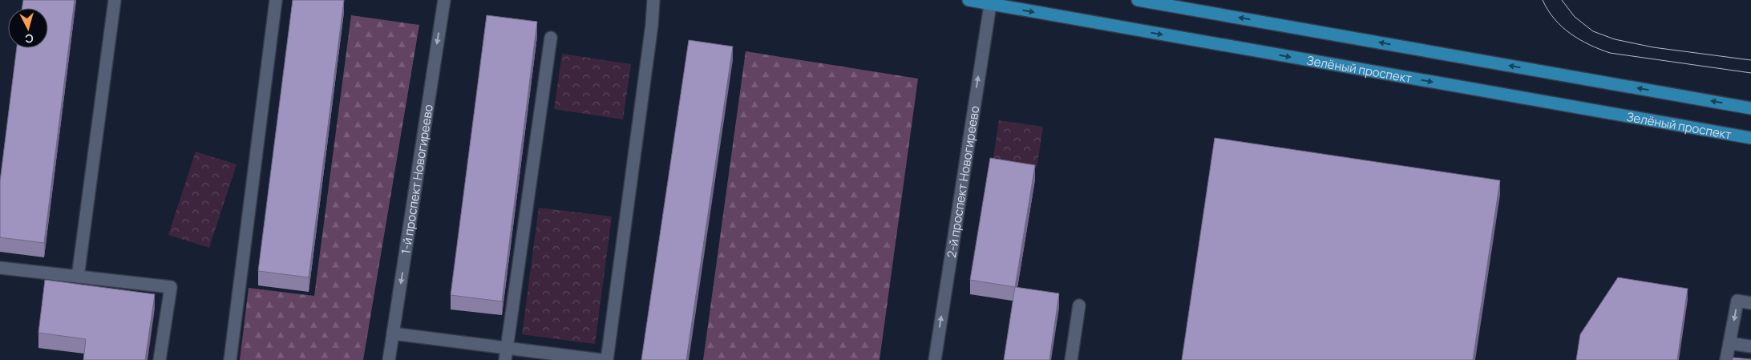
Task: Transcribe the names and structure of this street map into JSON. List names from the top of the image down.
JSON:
{
  "streets": {
    "main road": ["Зелёный проспект"],
    "street": ["1-й проспект Новогиреево", "2-й проспект Новогиреево"]
  },
  "crossings": [
    ["Зелёный проспект", "2-й проспект Новогиреево"]
  ],
  "one_way": ["1-й проспект Новогиреево", "2-й проспект Новогиреево"],
  "north": "bottom"
}
